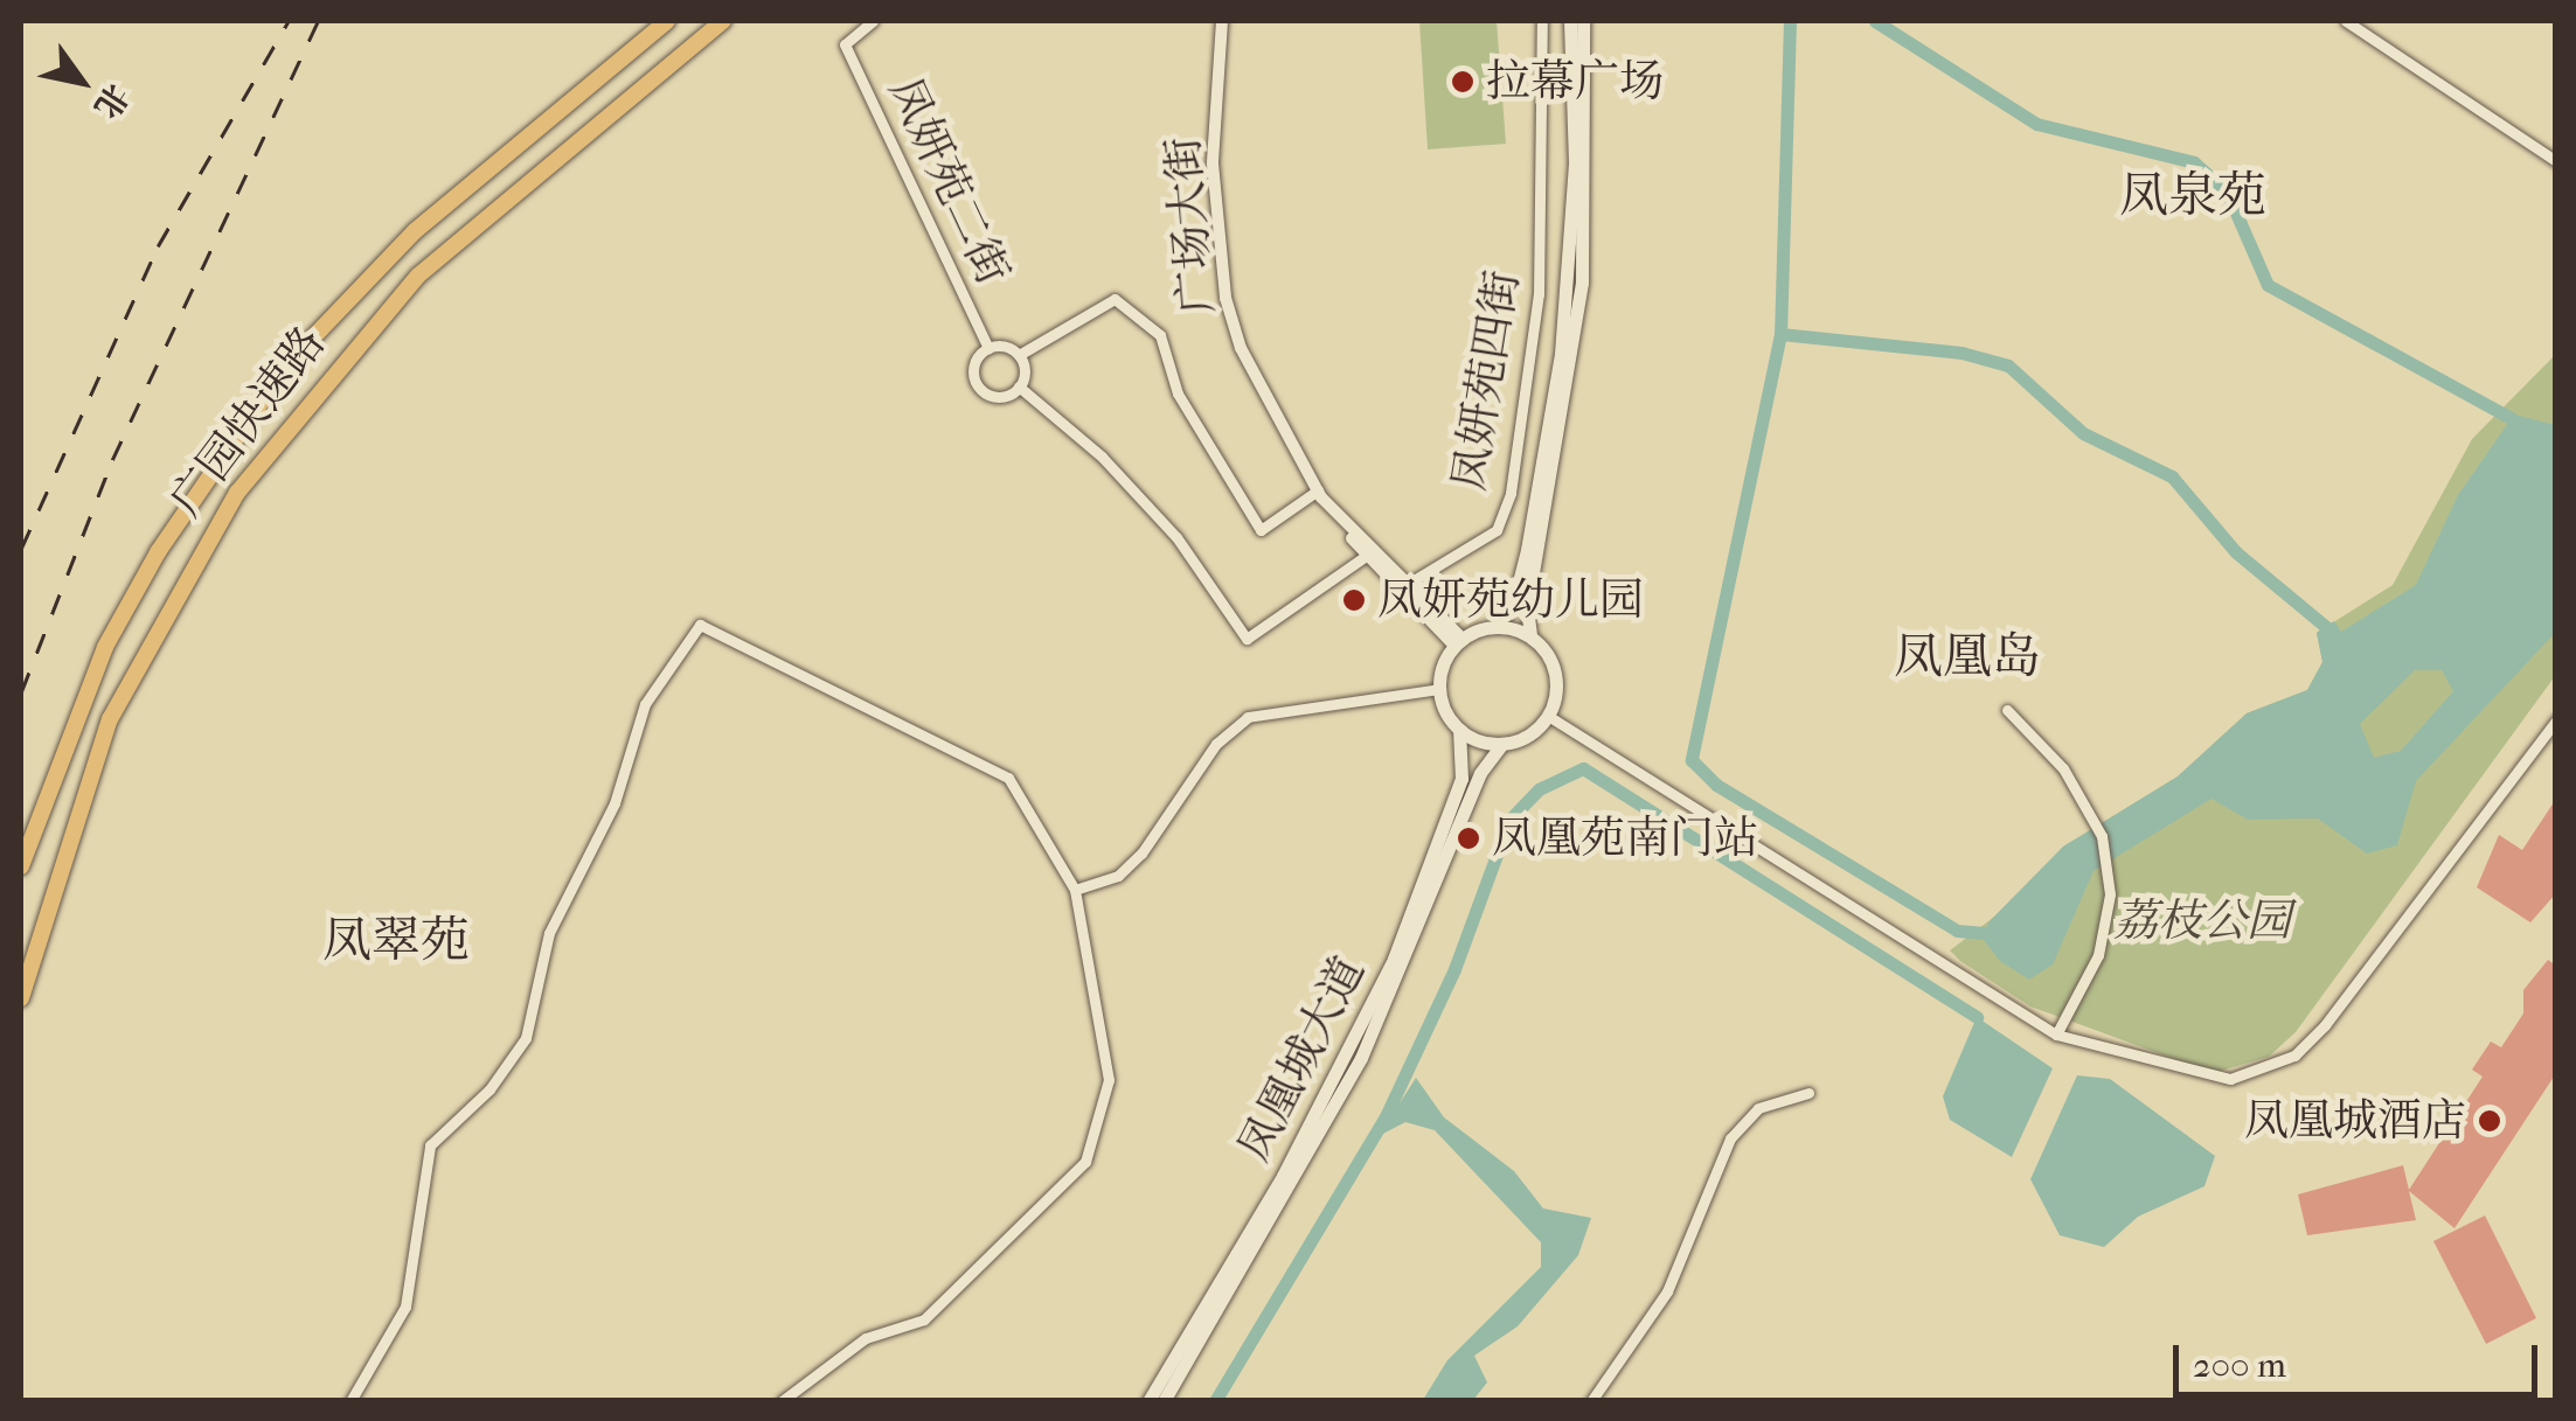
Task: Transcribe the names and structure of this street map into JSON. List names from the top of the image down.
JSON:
{
  "streets": {
    "highway": ["广园快速路"],
    "main road": ["凤凰城大道"],
    "street": ["凤妍苑二街", "广场大街", "凤妍苑四街"]
  },
  "crossings": [
    ["广场大街", "凤妍苑四街"],
    ["广场大街", "凤凰城大道"]
  ],
  "districts": ["凤泉苑", "凤凰岛", "凤翠苑"],
  "parks": ["荔枝公园"],
  "places": [
    "拉幕广场",
    "凤妍苑幼儿园",
    "凤凰苑南门站",
    "凤凰城酒店"
  ],
  "scale_bar": "200 m",
  "north": "bottom right"
}
